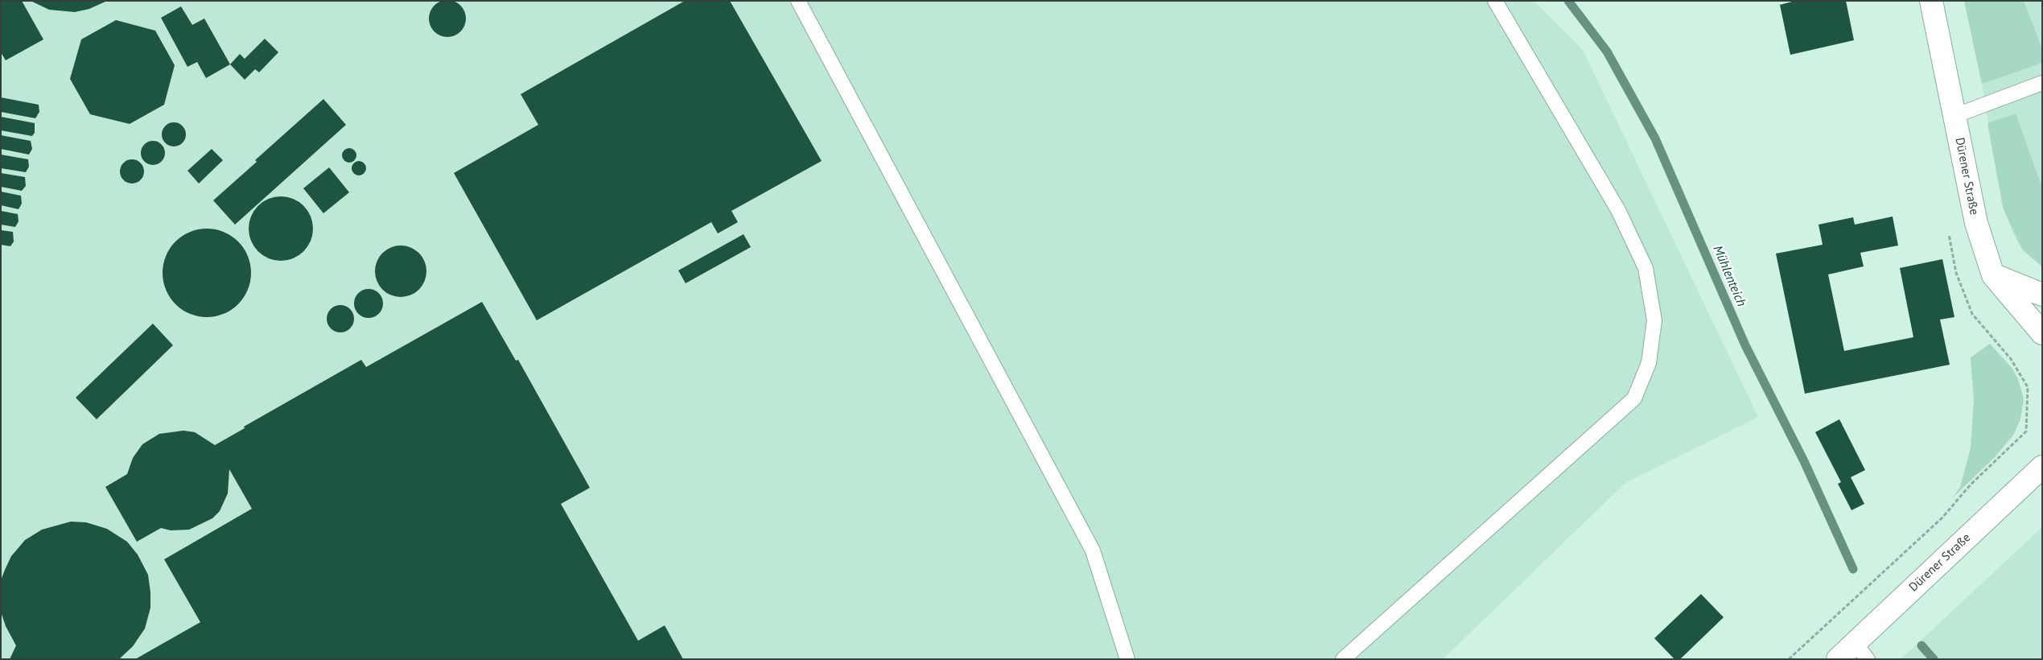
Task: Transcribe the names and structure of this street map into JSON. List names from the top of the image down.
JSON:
{
  "streets": {
    "main road": ["Dürener Straße"]
  },
  "water": ["Mühlenteich"]
}
